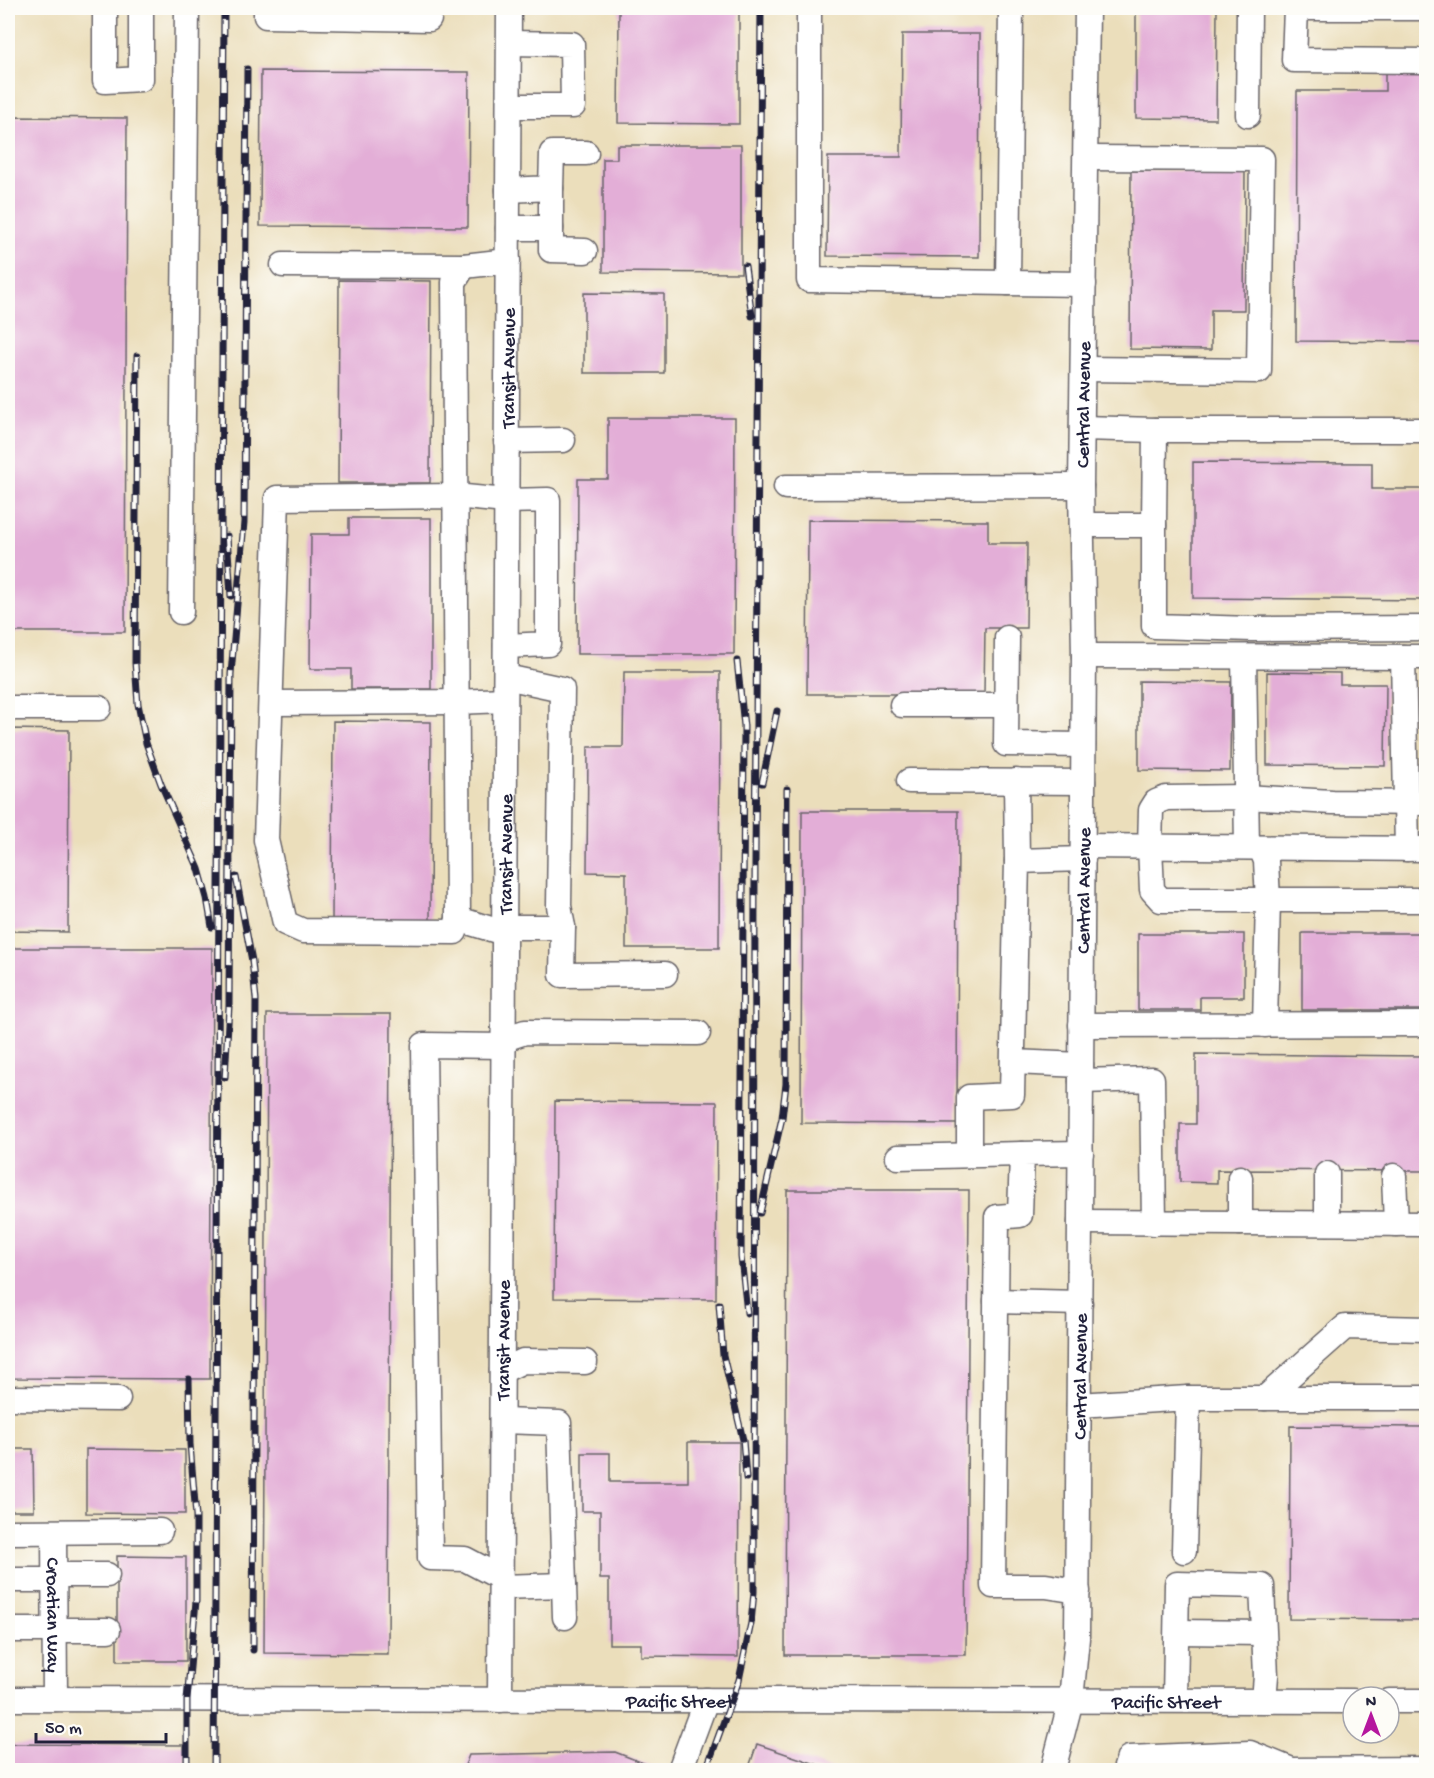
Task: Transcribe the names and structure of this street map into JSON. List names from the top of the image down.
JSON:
{
  "streets": {
    "street": [
      "Transit Avenue",
      "Central Avenue",
      "Croatian Way",
      "Pacific Street"
    ]
  },
  "crossings": [
    ["Transit Avenue", "Pacific Street"],
    ["Central Avenue", "Pacific Street"],
    ["Croatian Way", "Pacific Street"]
  ],
  "scale_bar": "50 m",
  "north": "top"
}
